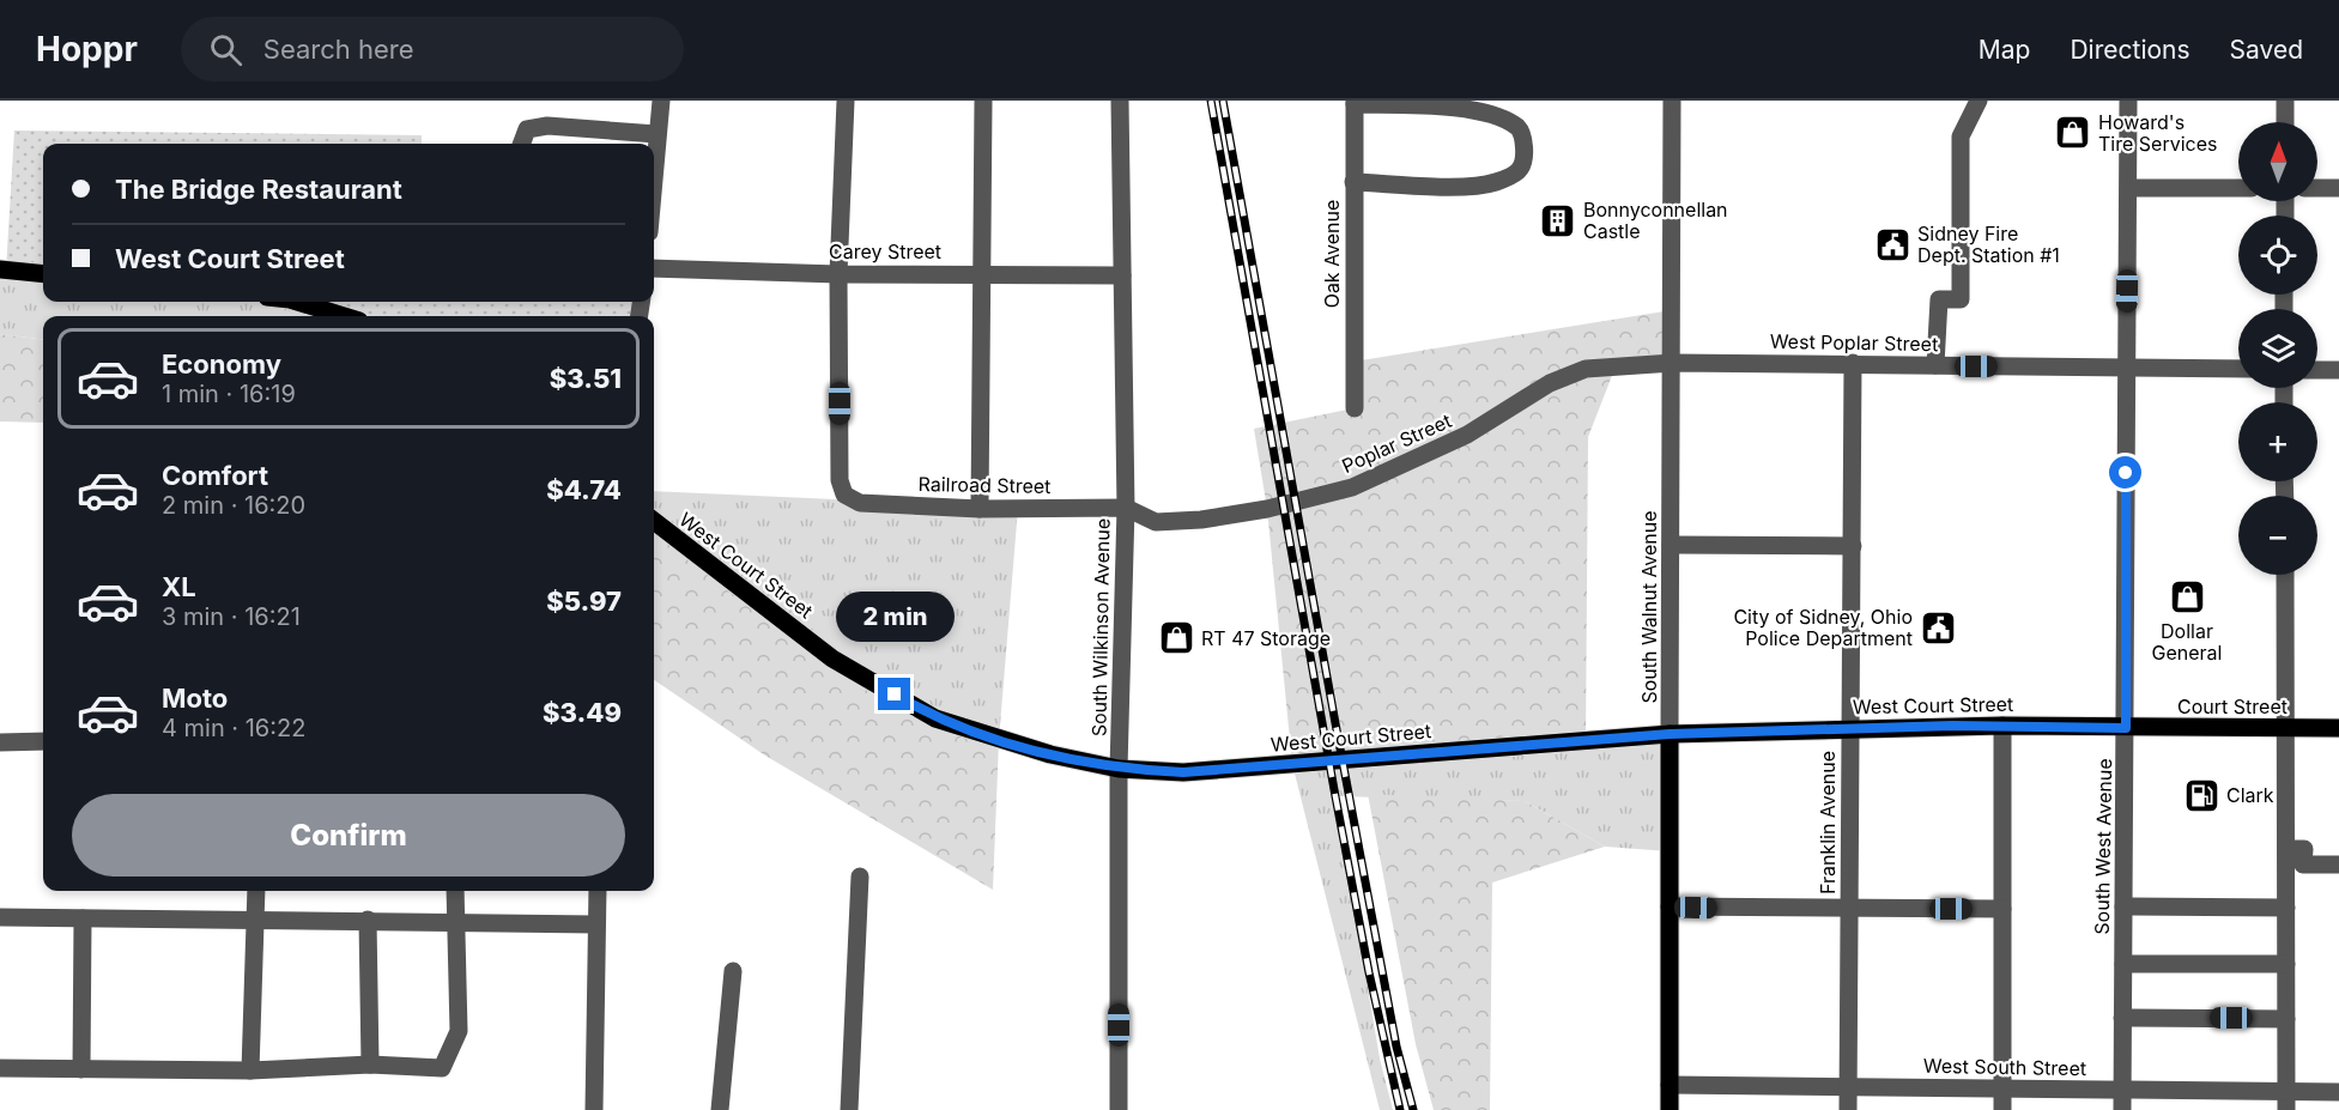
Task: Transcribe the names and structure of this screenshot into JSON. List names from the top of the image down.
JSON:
{
  "streets": {
    "main road": ["West Court Street", "South Walnut Avenue", "Court Street"],
    "street": [
      "Carey Street",
      "Oak Avenue",
      "West Poplar Street",
      "Poplar Street",
      "Railroad Street",
      "South Wilkinson Avenue",
      "Franklin Avenue",
      "South West Avenue",
      "West South Street"
    ]
  },
  "crossings": [
    ["Carey Street", "Railroad Street"],
    ["Carey Street", "South Wilkinson Avenue"],
    ["West Poplar Street", "Poplar Street"],
    ["West Poplar Street", "South Walnut Avenue"],
    ["West Poplar Street", "Franklin Avenue"],
    ["West Poplar Street", "South West Avenue"],
    ["Poplar Street", "Railroad Street"],
    ["Poplar Street", "South Walnut Avenue"],
    ["Poplar Street", "South Wilkinson Avenue"],
    ["Railroad Street", "South Wilkinson Avenue"],
    ["West Court Street", "South Walnut Avenue"],
    ["West Court Street", "South Wilkinson Avenue"],
    ["West Court Street", "Court Street"],
    ["West Court Street", "Franklin Avenue"],
    ["West Court Street", "South West Avenue"],
    ["South Walnut Avenue", "West South Street"],
    ["Court Street", "South West Avenue"],
    ["Franklin Avenue", "West South Street"],
    ["South West Avenue", "West South Street"]
  ],
  "places": {
    "shop": ["Howard's Tire Services", "Dollar General", "RT 47 Storage"],
    "building": ["Bonnyconnellan Castle"],
    "public building": ["Sidney Fire Dept. Station #1", "City of Sidney, Ohio Police Department"],
    "fuel station": ["Clark"]
  },
  "north": "top",
  "page": {
    "header": "Hoppr",
    "search": "Search here",
    "nav": ["Map", "Directions", "Saved"],
    "map_buttons": ["+", "−"],
    "banner": ["The Bridge Restaurant", "West Court Street"],
    "list": [
      {
        "name": "Economy",
        "note": "1 min · 16:19",
        "value": "$3.51"
      },
      {
        "name": "Comfort",
        "note": "2 min · 16:20",
        "value": "$4.74"
      },
      {
        "name": "XL",
        "note": "3 min · 16:21",
        "value": "$5.97"
      },
      {
        "name": "Moto",
        "note": "4 min · 16:22",
        "value": "$3.49"
      }
    ],
    "bubble": "2 min",
    "buttons": "Confirm"
  }
}
